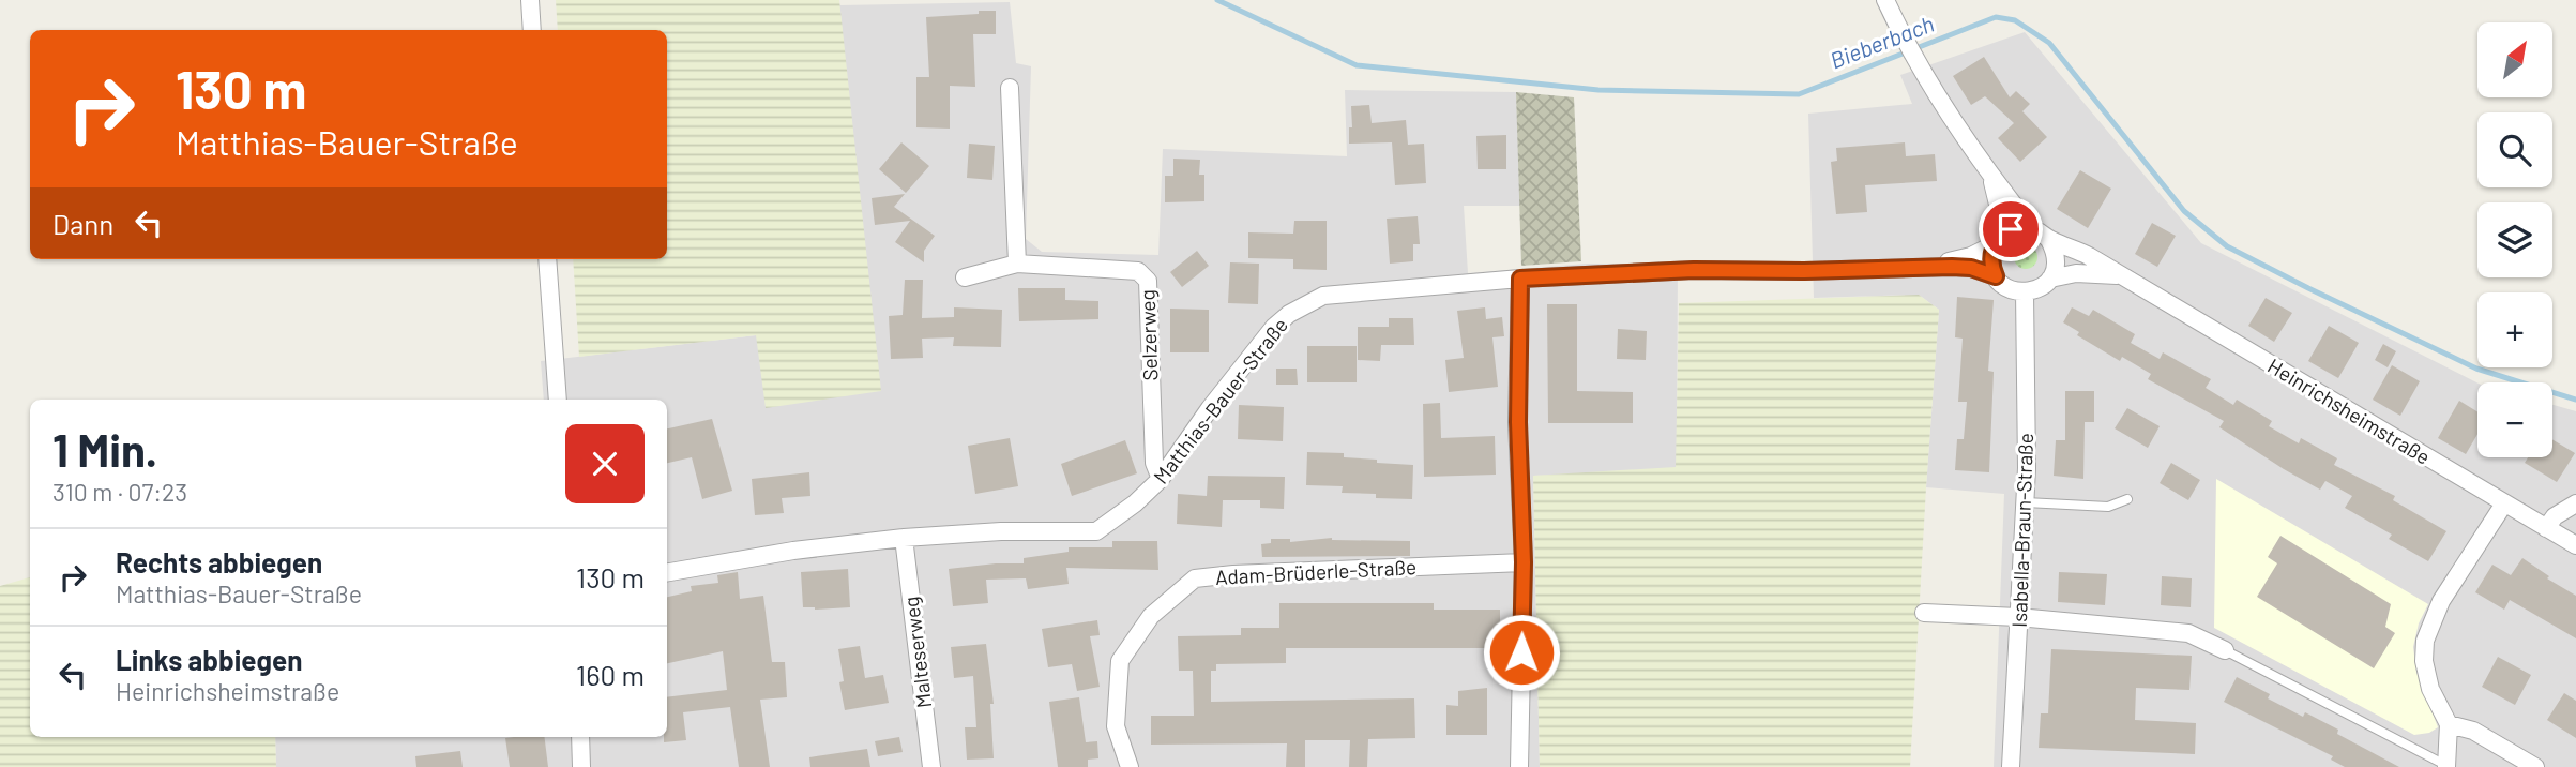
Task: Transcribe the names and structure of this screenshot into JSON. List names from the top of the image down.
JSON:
{
  "streets": {
    "street": [
      "Selzerweg",
      "Matthias-Bauer-Straße",
      "Heinrichsheimstraße",
      "Isabella-Braun-Straße",
      "Adam-Brüderle-Straße",
      "Malteserweg"
    ]
  },
  "crossings": [
    ["Selzerweg", "Matthias-Bauer-Straße"],
    ["Matthias-Bauer-Straße", "Heinrichsheimstraße"],
    ["Matthias-Bauer-Straße", "Isabella-Braun-Straße"],
    ["Matthias-Bauer-Straße", "Malteserweg"],
    ["Heinrichsheimstraße", "Isabella-Braun-Straße"]
  ],
  "water": ["Bieberbach"],
  "north": "top right",
  "page": {
    "map_buttons": ["+", "−"],
    "turn": ["130 m", "Matthias-Bauer-Straße"],
    "then": "Dann",
    "heading": ["1 Min.", "310 m · 07:23"],
    "list": [
      {
        "name": "Rechts abbiegen",
        "note": "Matthias-Bauer-Straße",
        "value": "130 m"
      },
      {
        "name": "Links abbiegen",
        "note": "Heinrichsheimstraße",
        "value": "160 m"
      }
    ]
  }
}
